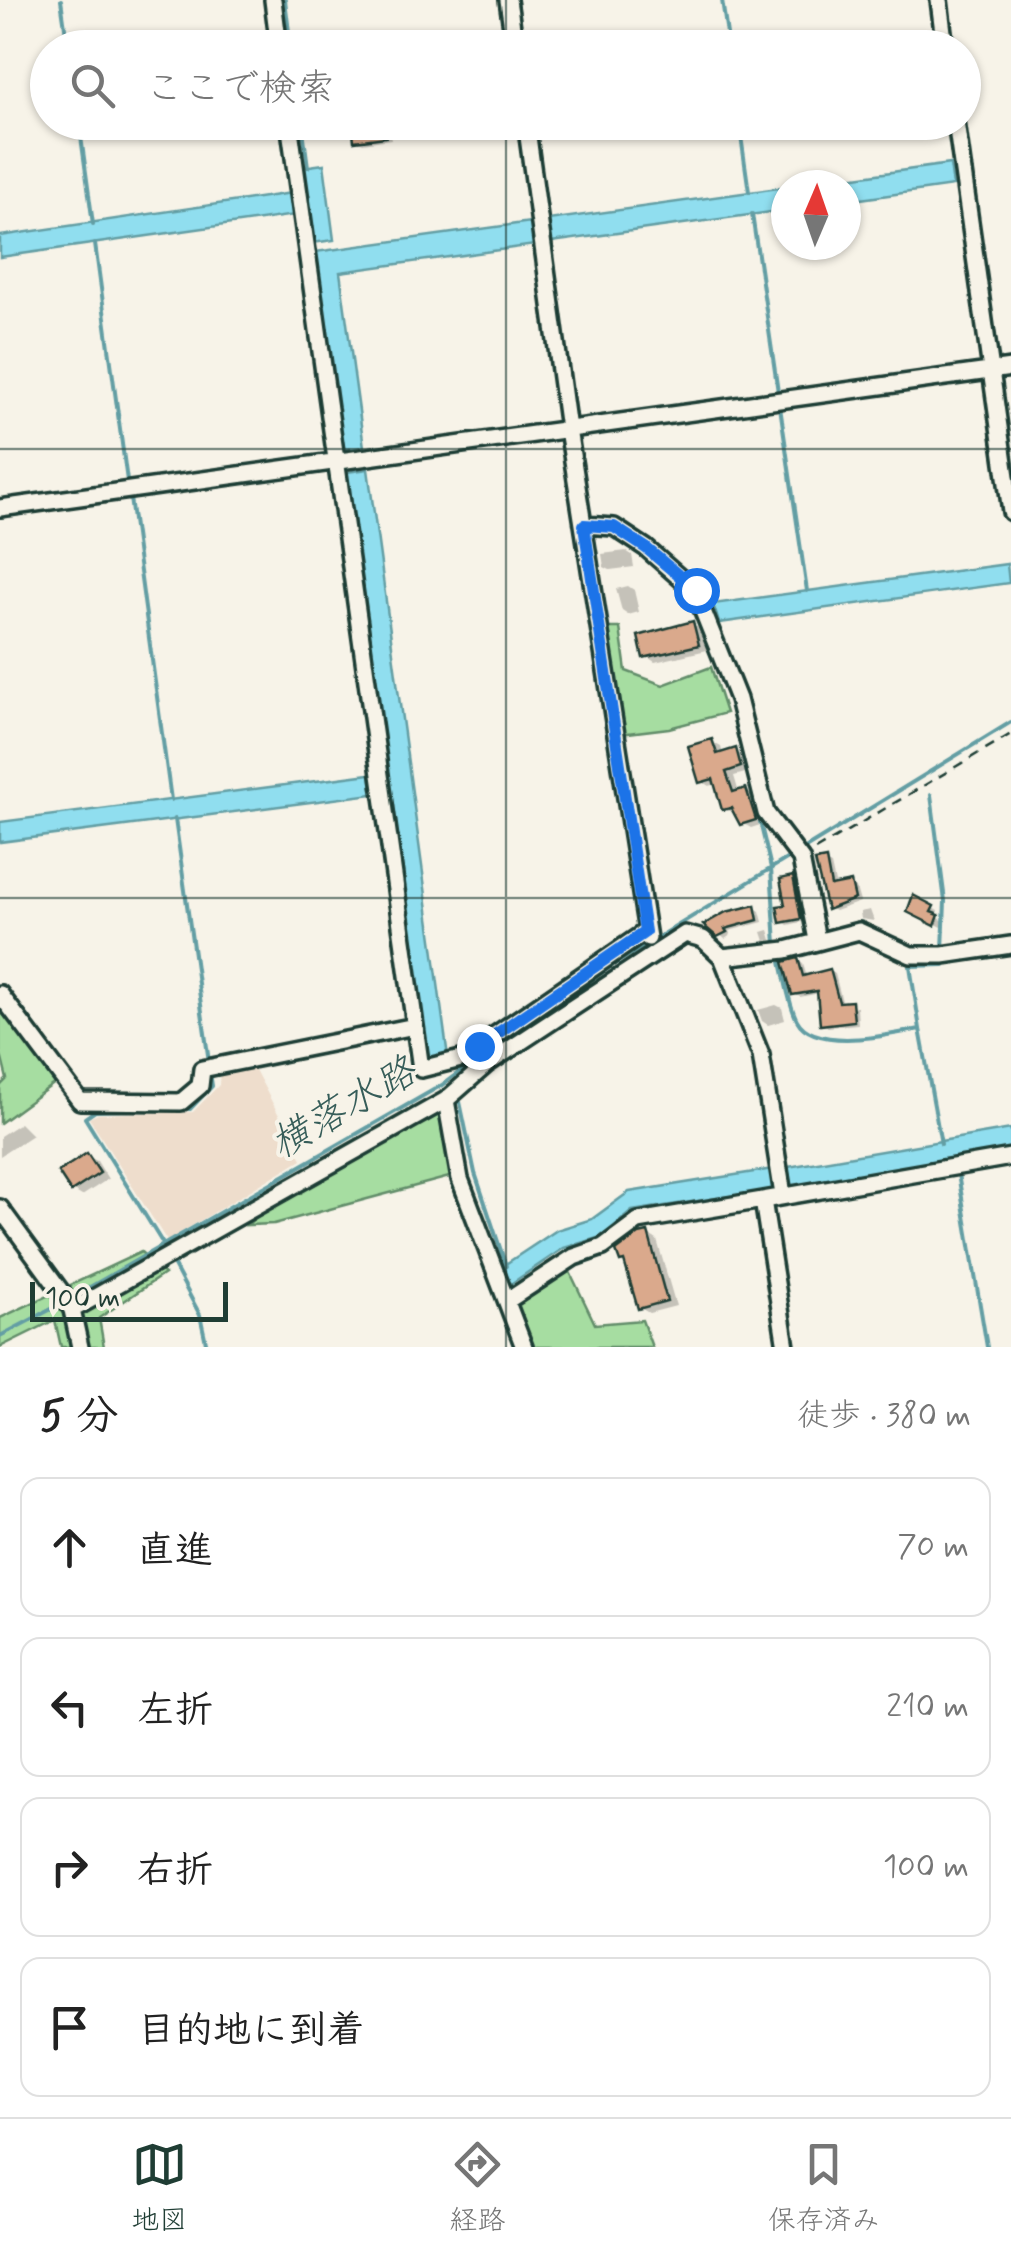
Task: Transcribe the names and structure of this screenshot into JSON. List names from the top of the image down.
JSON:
{
  "water": ["横落水路"],
  "scale_bar": "100 m",
  "north": "top",
  "page": {
    "search": "ここで検索",
    "scale": "100 m",
    "heading": ["5 分", "徒歩 · 380 m"],
    "list": [
      ["直進", "70 m"],
      ["左折", "210 m"],
      ["右折", "100 m"],
      "目的地に到着"
    ],
    "nav": ["地図", "経路", "保存済み"]
  }
}
